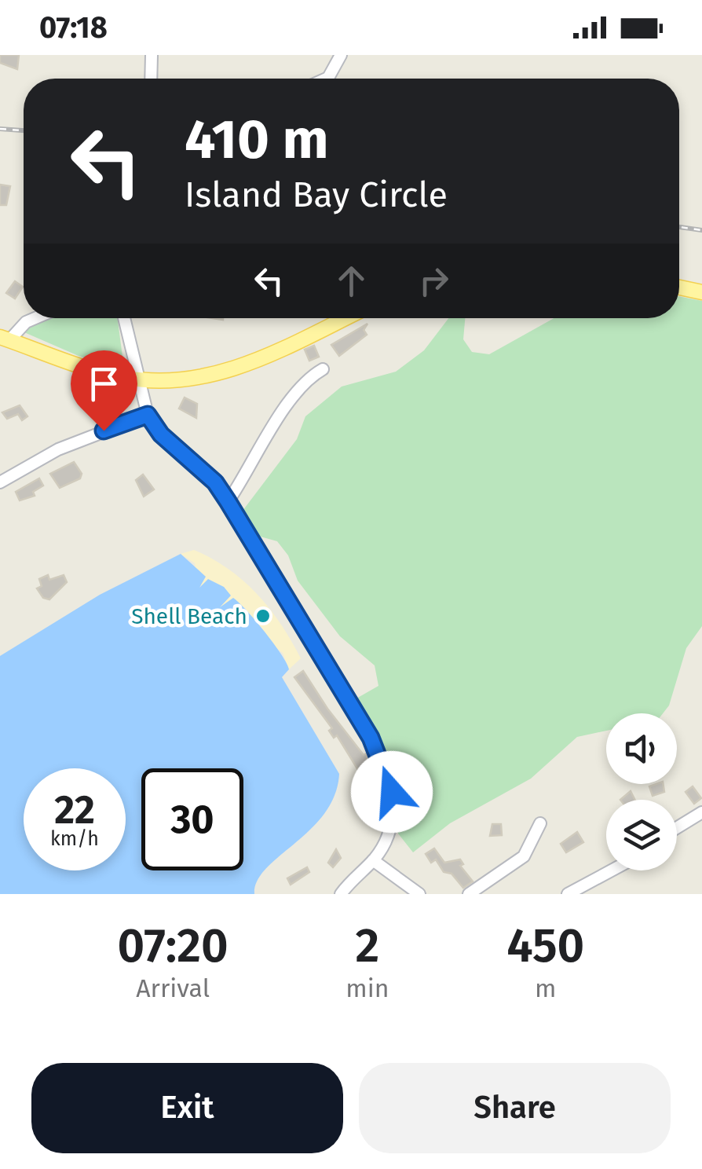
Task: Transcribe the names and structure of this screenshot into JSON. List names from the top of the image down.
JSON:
{
  "places": ["Shell Beach"],
  "page": {
    "status": "07:18",
    "turn": ["410 m", "Island Bay Circle"],
    "speed": "22 km/h",
    "limit": "30",
    "eta": [
      "07:20",
      "Arrival",
      "2",
      "min",
      "450",
      "m"
    ],
    "buttons": ["Exit", "Share"]
  }
}
